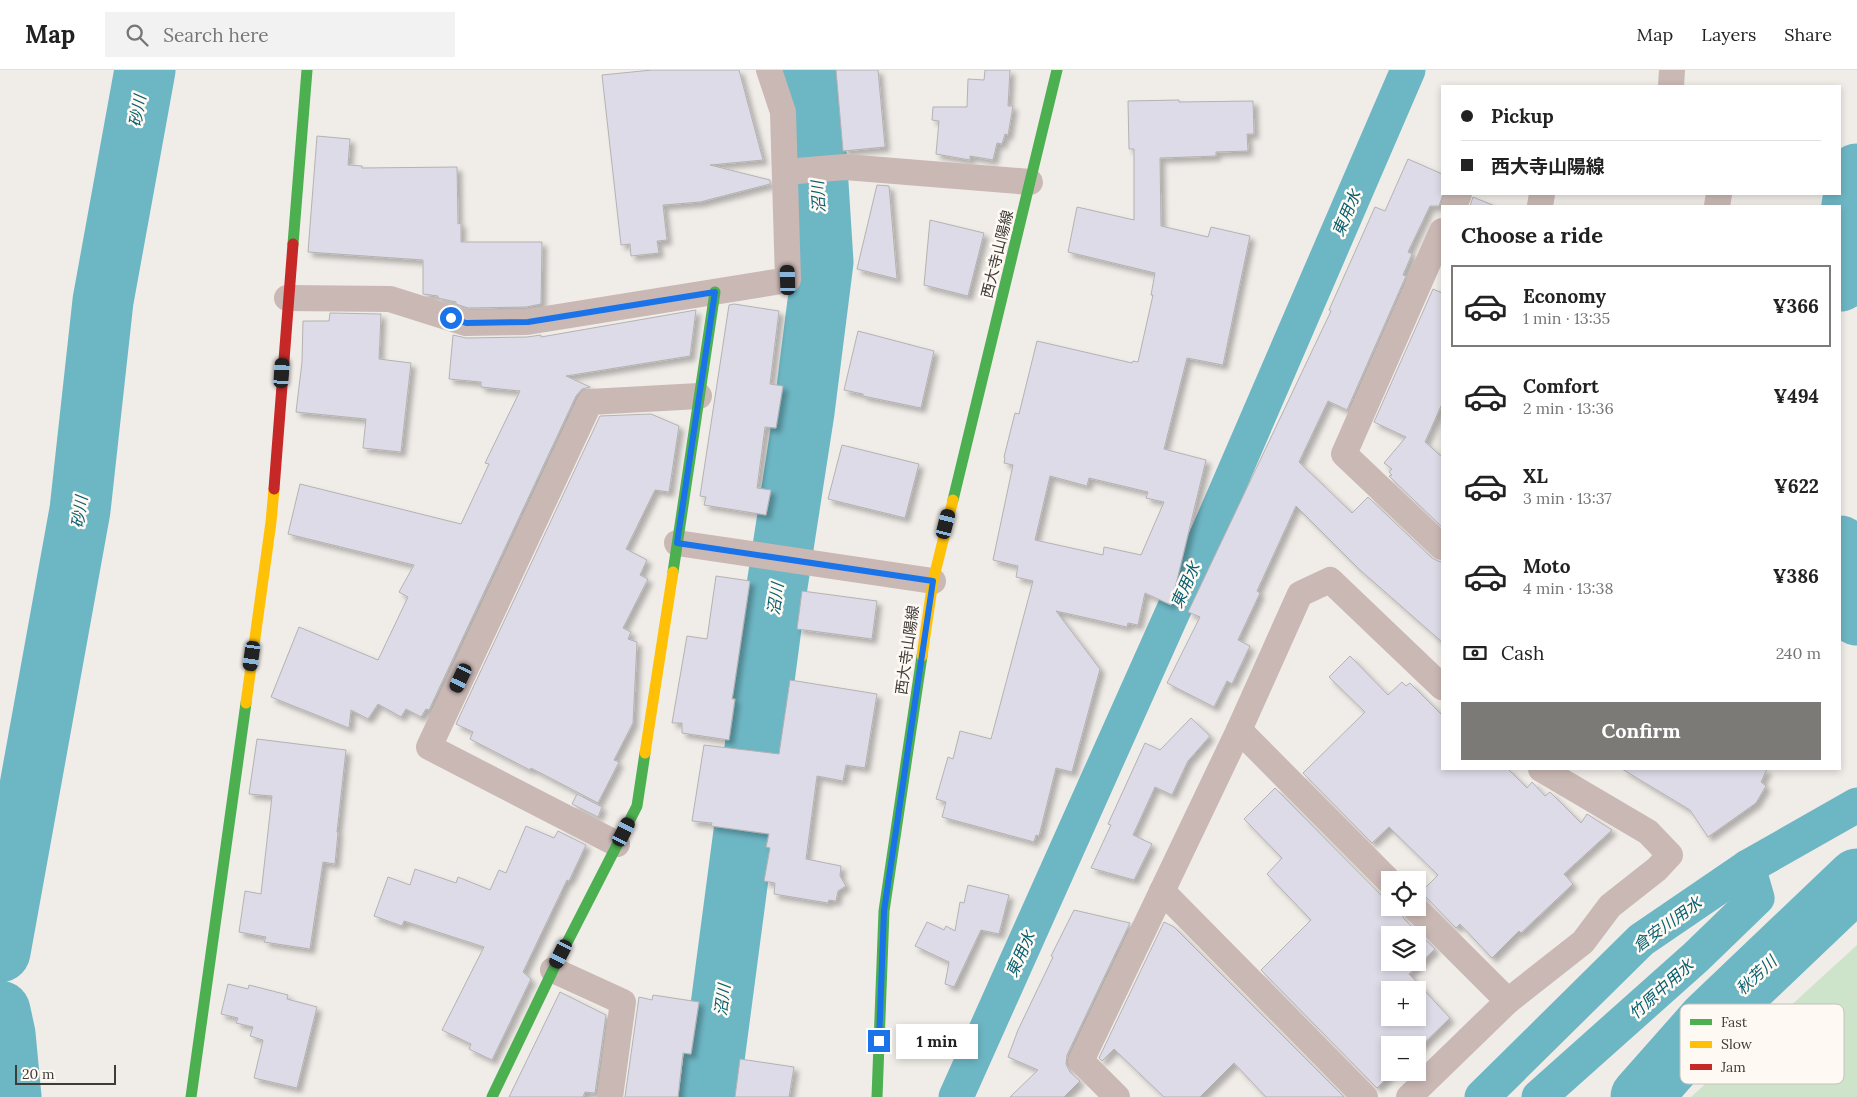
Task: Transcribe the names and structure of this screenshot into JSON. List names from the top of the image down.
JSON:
{
  "streets": {
    "street": ["西大寺山陽線"]
  },
  "water": [
    "砂川",
    "沼川",
    "東用水",
    "倉安川用水",
    "秋芳川",
    "竹原中用水"
  ],
  "legend": ["Fast", "Slow", "Jam"],
  "scale_bar": "20 m",
  "page": {
    "header": "Map",
    "search": "Search here",
    "nav": ["Map", "Layers", "Share"],
    "banner": ["Pickup", "西大寺山陽線"],
    "heading": "Choose a ride",
    "list": [
      {
        "name": "Economy",
        "note": "1 min · 13:35",
        "value": "¥366"
      },
      {
        "name": "Comfort",
        "note": "2 min · 13:36",
        "value": "¥494"
      },
      {
        "name": "XL",
        "note": "3 min · 13:37",
        "value": "¥622"
      },
      {
        "name": "Moto",
        "note": "4 min · 13:38",
        "value": "¥386"
      }
    ],
    "pay": ["Cash", "240 m"],
    "buttons": "Confirm",
    "map_buttons": ["+", "−"],
    "bubble": "1 min",
    "scale": "20 m"
  }
}
